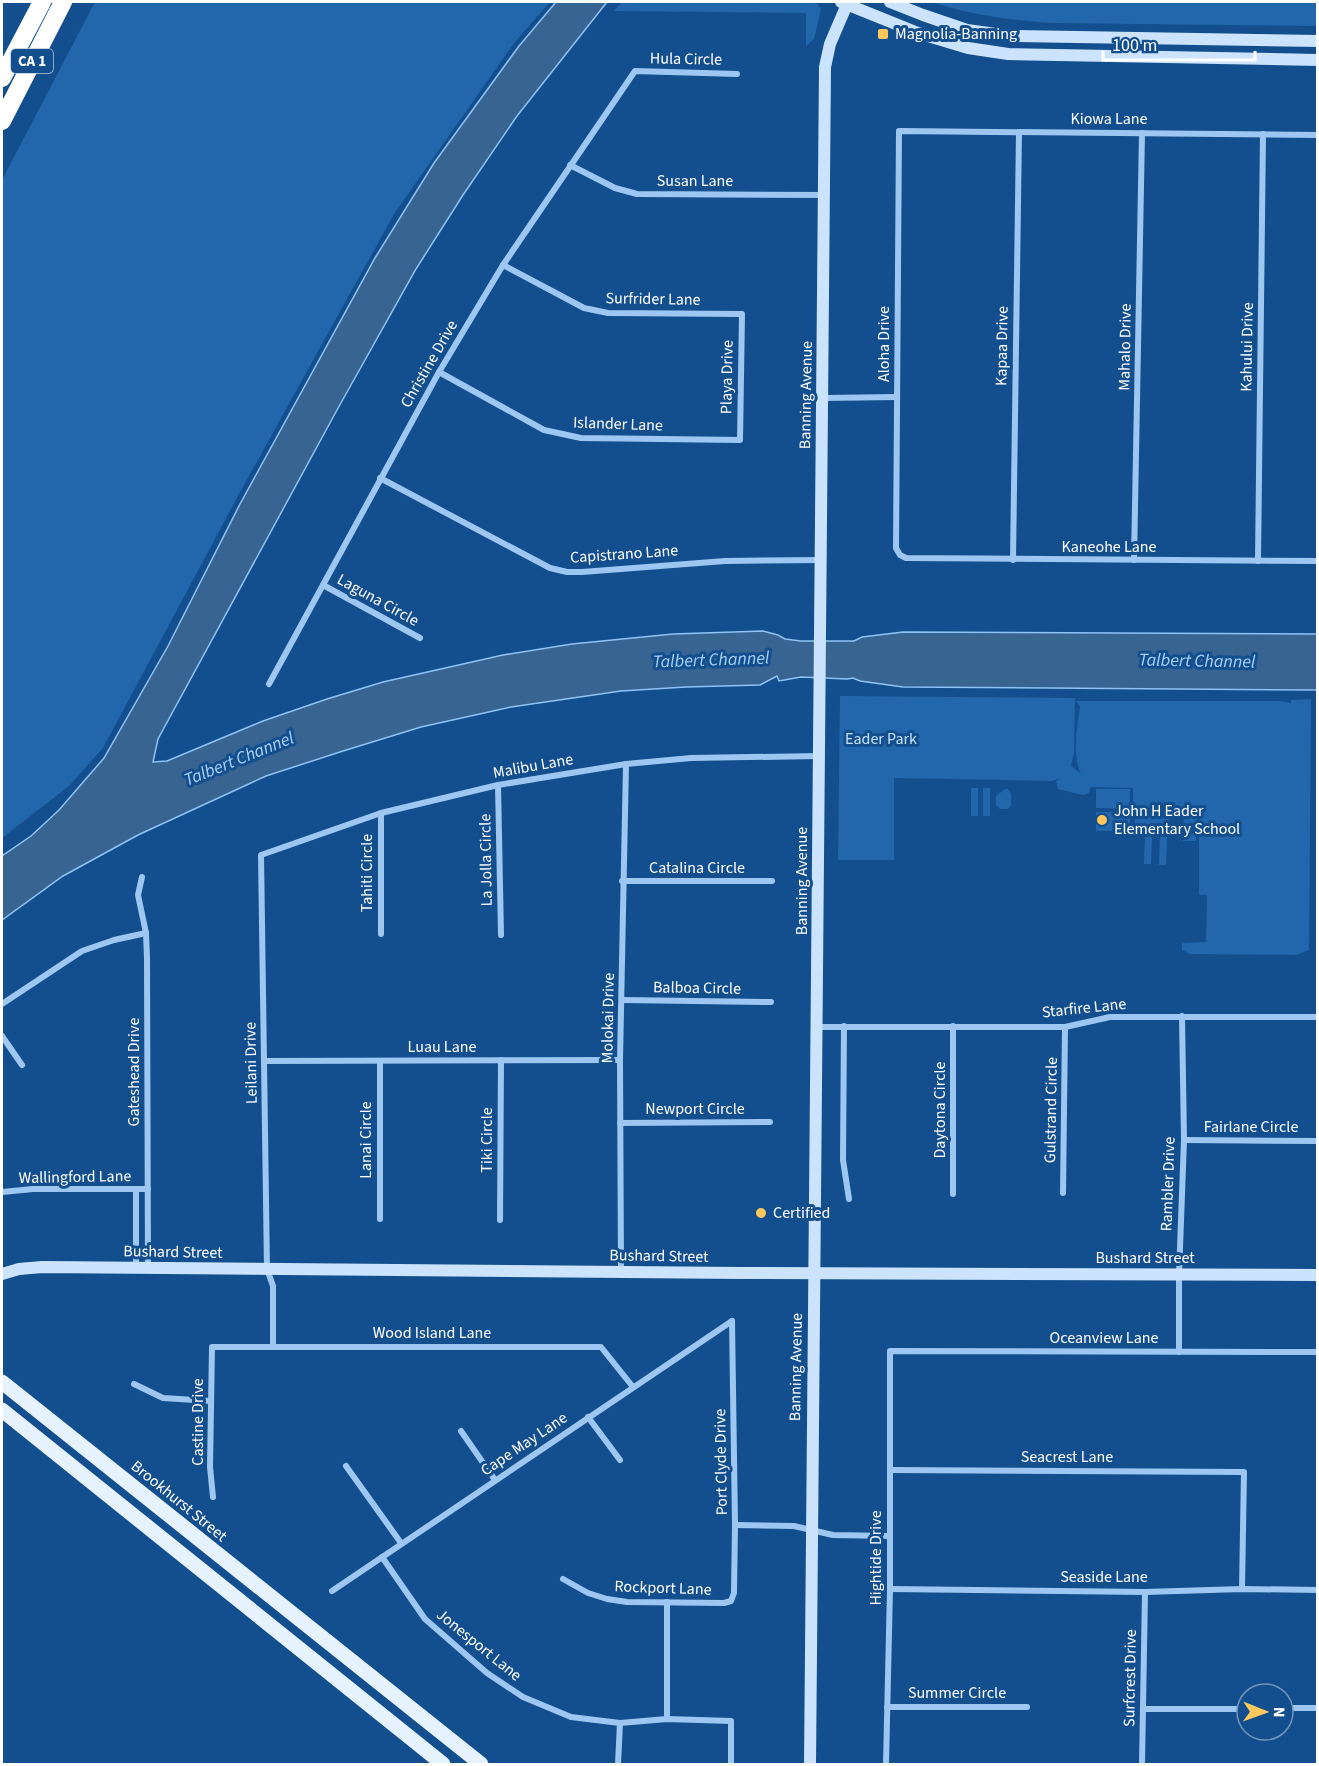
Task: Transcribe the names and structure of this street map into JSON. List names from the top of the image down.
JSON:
{
  "streets": {
    "highway": ["CA 1"],
    "main road": ["Brookhurst Street"],
    "street": [
      "Hula Circle",
      "Kiowa Lane",
      "Susan Lane",
      "Surfrider Lane",
      "Aloha Drive",
      "Kapaa Drive",
      "Mahalo Drive",
      "Kahului Drive",
      "Christine Drive",
      "Playa Drive",
      "Banning Avenue",
      "Islander Lane",
      "Kaneohe Lane",
      "Capistrano Lane",
      "Laguna Circle",
      "Malibu Lane",
      "La Jolla Circle",
      "Catalina Circle",
      "Tahiti Circle",
      "Balboa Circle",
      "Starfire Lane",
      "Molokai Drive",
      "Luau Lane",
      "Leilani Drive",
      "Gateshead Drive",
      "Newport Circle",
      "Daytona Circle",
      "Gulstrand Circle",
      "Fairlane Circle",
      "Lanai Circle",
      "Tiki Circle",
      "Wallingford Lane",
      "Rambler Drive",
      "Bushard Street",
      "Wood Island Lane",
      "Oceanview Lane",
      "Castine Drive",
      "Cape May Lane",
      "Seacrest Lane",
      "Port Clyde Drive",
      "Hightide Drive",
      "Seaside Lane",
      "Rockport Lane",
      "Jonesport Lane",
      "Surfcrest Drive",
      "Summer Circle"
    ]
  },
  "crossings": [
    ["Hula Circle", "Christine Drive"],
    ["Kiowa Lane", "Aloha Drive"],
    ["Kiowa Lane", "Kapaa Drive"],
    ["Kiowa Lane", "Mahalo Drive"],
    ["Kiowa Lane", "Kahului Drive"],
    ["Susan Lane", "Christine Drive"],
    ["Susan Lane", "Banning Avenue"],
    ["Surfrider Lane", "Christine Drive"],
    ["Surfrider Lane", "Playa Drive"],
    ["Aloha Drive", "Kaneohe Lane"],
    ["Kapaa Drive", "Kaneohe Lane"],
    ["Mahalo Drive", "Kaneohe Lane"],
    ["Kahului Drive", "Kaneohe Lane"],
    ["Christine Drive", "Islander Lane"],
    ["Christine Drive", "Capistrano Lane"],
    ["Christine Drive", "Laguna Circle"],
    ["Playa Drive", "Islander Lane"],
    ["Banning Avenue", "Capistrano Lane"],
    ["Banning Avenue", "Malibu Lane"],
    ["Banning Avenue", "Starfire Lane"],
    ["Banning Avenue", "Bushard Street"],
    ["Malibu Lane", "La Jolla Circle"],
    ["Malibu Lane", "Tahiti Circle"],
    ["Malibu Lane", "Molokai Drive"],
    ["Malibu Lane", "Leilani Drive"],
    ["Catalina Circle", "Molokai Drive"],
    ["Balboa Circle", "Molokai Drive"],
    ["Starfire Lane", "Daytona Circle"],
    ["Starfire Lane", "Gulstrand Circle"],
    ["Starfire Lane", "Rambler Drive"],
    ["Molokai Drive", "Luau Lane"],
    ["Molokai Drive", "Newport Circle"],
    ["Molokai Drive", "Bushard Street"],
    ["Luau Lane", "Leilani Drive"],
    ["Luau Lane", "Lanai Circle"],
    ["Luau Lane", "Tiki Circle"],
    ["Leilani Drive", "Bushard Street"],
    ["Leilani Drive", "Wood Island Lane"],
    ["Gateshead Drive", "Wallingford Lane"],
    ["Gateshead Drive", "Bushard Street"],
    ["Fairlane Circle", "Rambler Drive"],
    ["Rambler Drive", "Bushard Street"],
    ["Rambler Drive", "Oceanview Lane"],
    ["Wood Island Lane", "Castine Drive"],
    ["Wood Island Lane", "Cape May Lane"],
    ["Oceanview Lane", "Hightide Drive"],
    ["Cape May Lane", "Port Clyde Drive"],
    ["Cape May Lane", "Jonesport Lane"],
    ["Seacrest Lane", "Hightide Drive"],
    ["Seacrest Lane", "Seaside Lane"],
    ["Port Clyde Drive", "Rockport Lane"],
    ["Hightide Drive", "Seaside Lane"],
    ["Hightide Drive", "Summer Circle"],
    ["Seaside Lane", "Surfcrest Drive"]
  ],
  "water": ["Talbert Channel"],
  "parks": ["Eader Park"],
  "places": {
    "transit": ["Magnolia-Banning"],
    "other": ["John H Eader Elementary School", "Certified"]
  },
  "scale_bar": "100 m",
  "north": "right"
}
